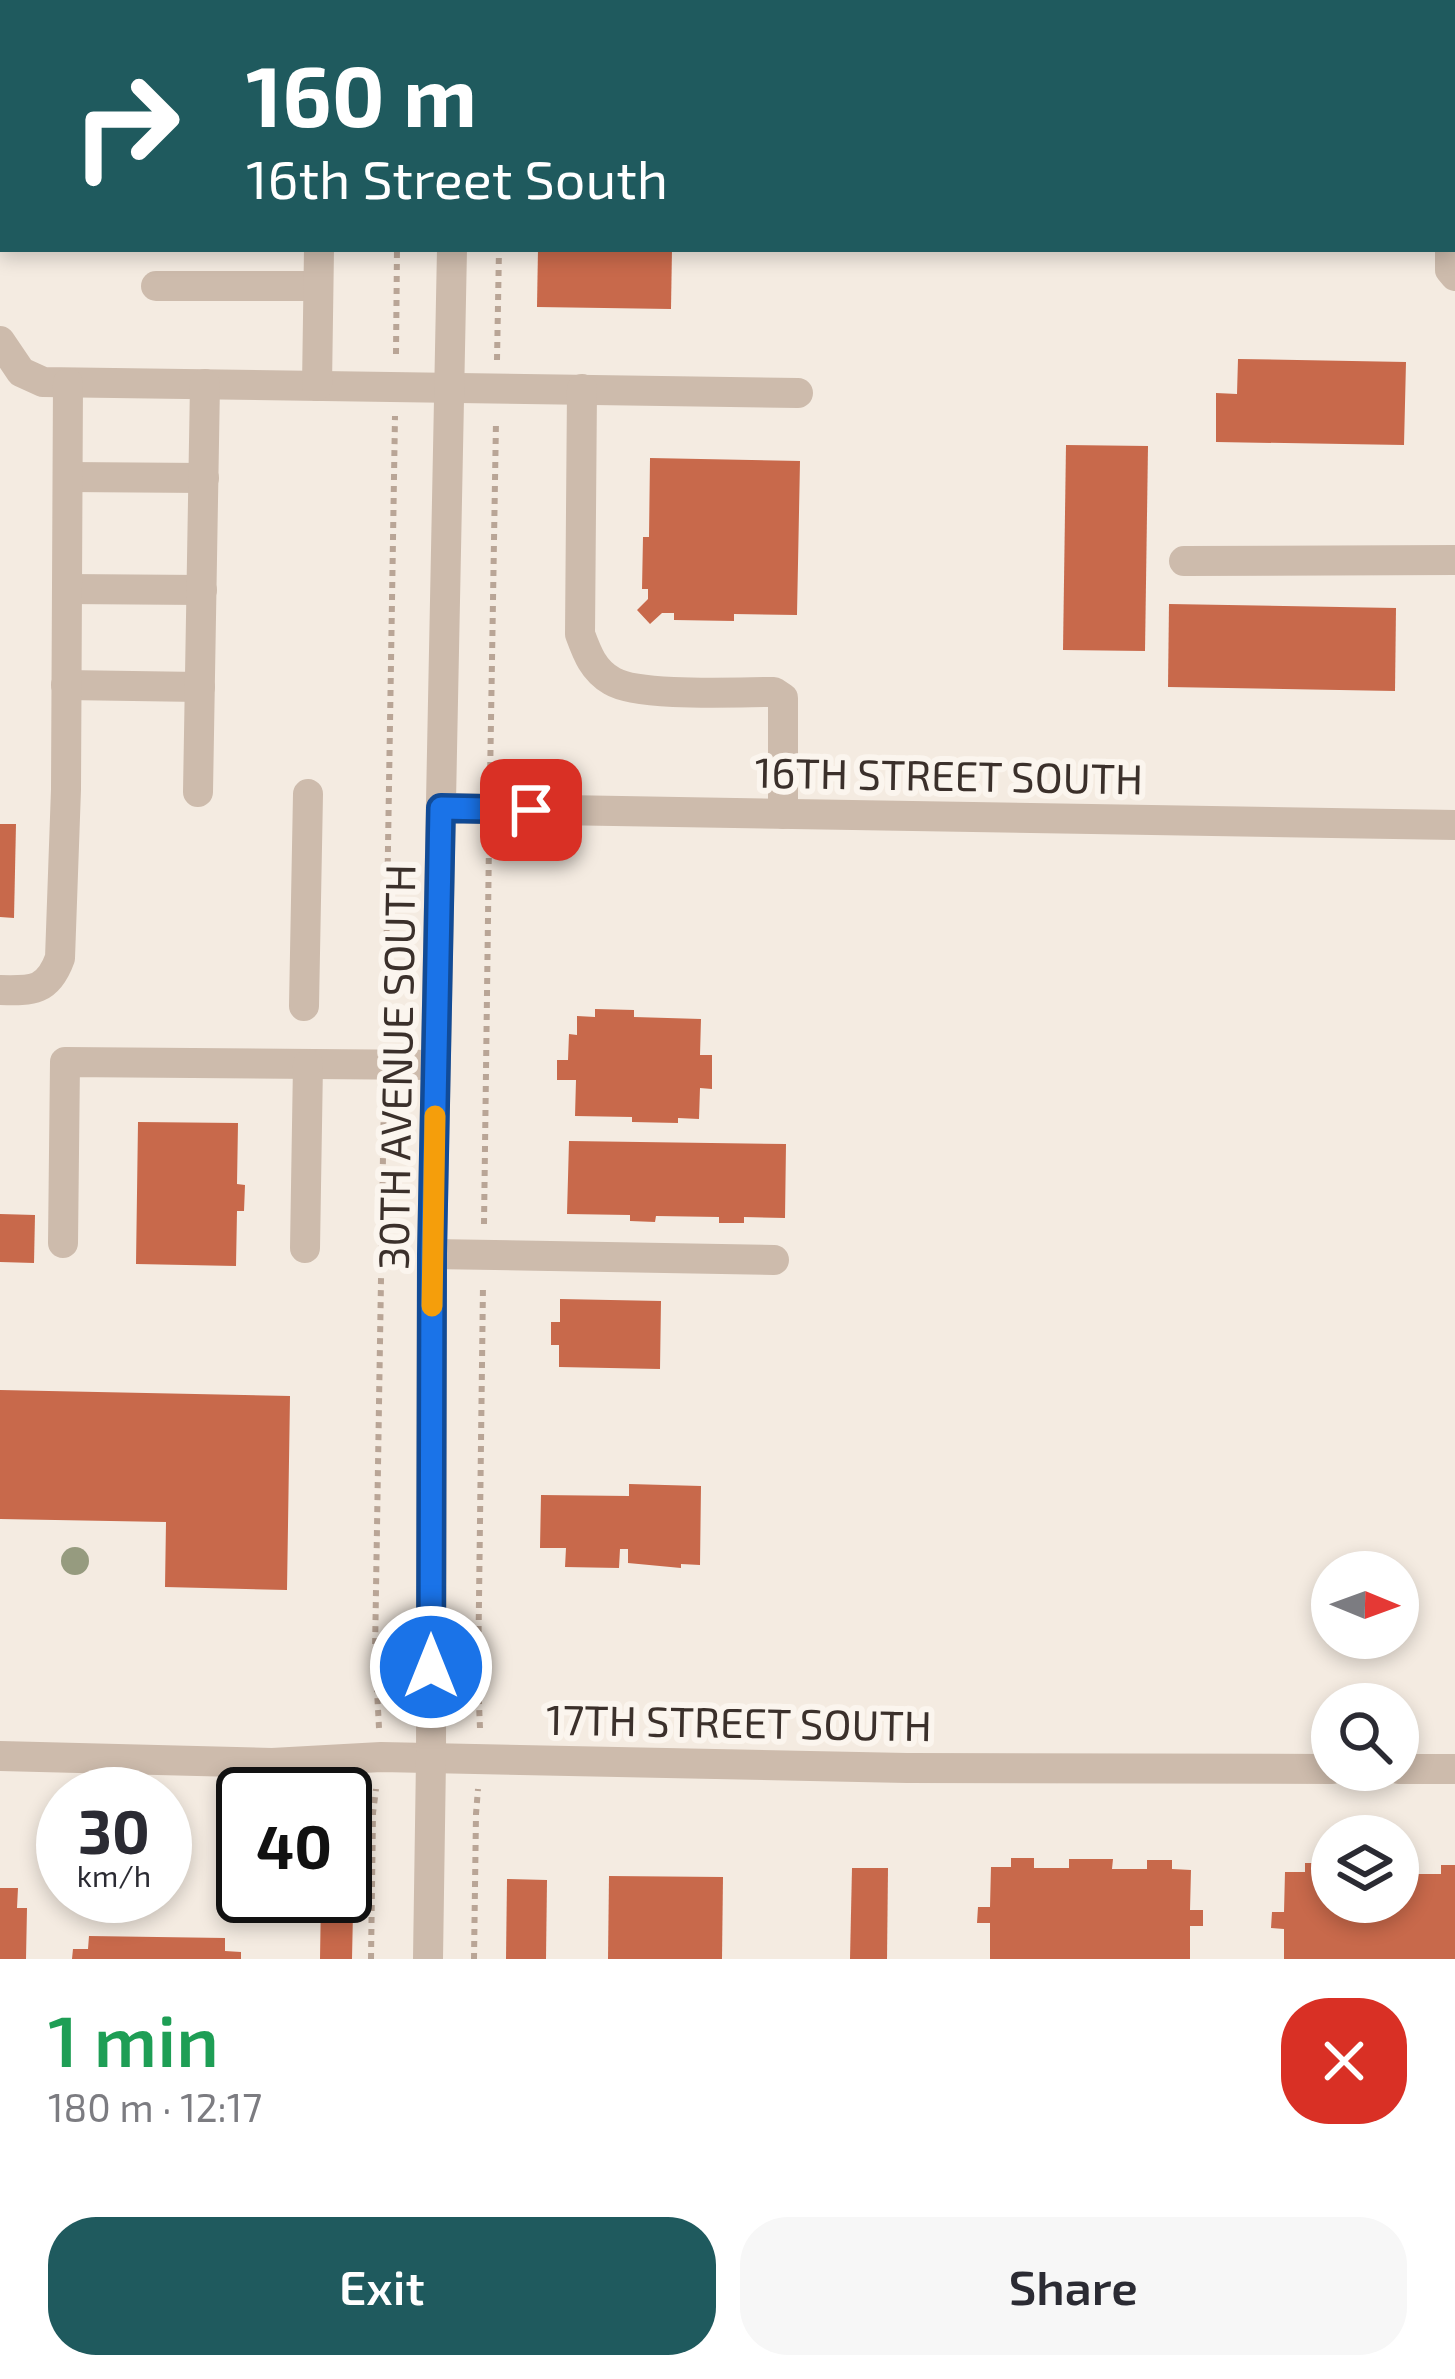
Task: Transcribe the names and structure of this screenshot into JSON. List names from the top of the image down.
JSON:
{
  "streets": {
    "street": ["16TH STREET SOUTH", "30TH AVENUE SOUTH", "17TH STREET SOUTH"]
  },
  "crossings": [
    ["16TH STREET SOUTH", "30TH AVENUE SOUTH"],
    ["30TH AVENUE SOUTH", "17TH STREET SOUTH"]
  ],
  "north": "right",
  "page": {
    "turn": ["160 m", "16th Street South"],
    "speed": "30 km/h",
    "limit": "40",
    "heading": ["1 min", "180 m · 12:17"],
    "buttons": ["Exit", "Share"]
  }
}
